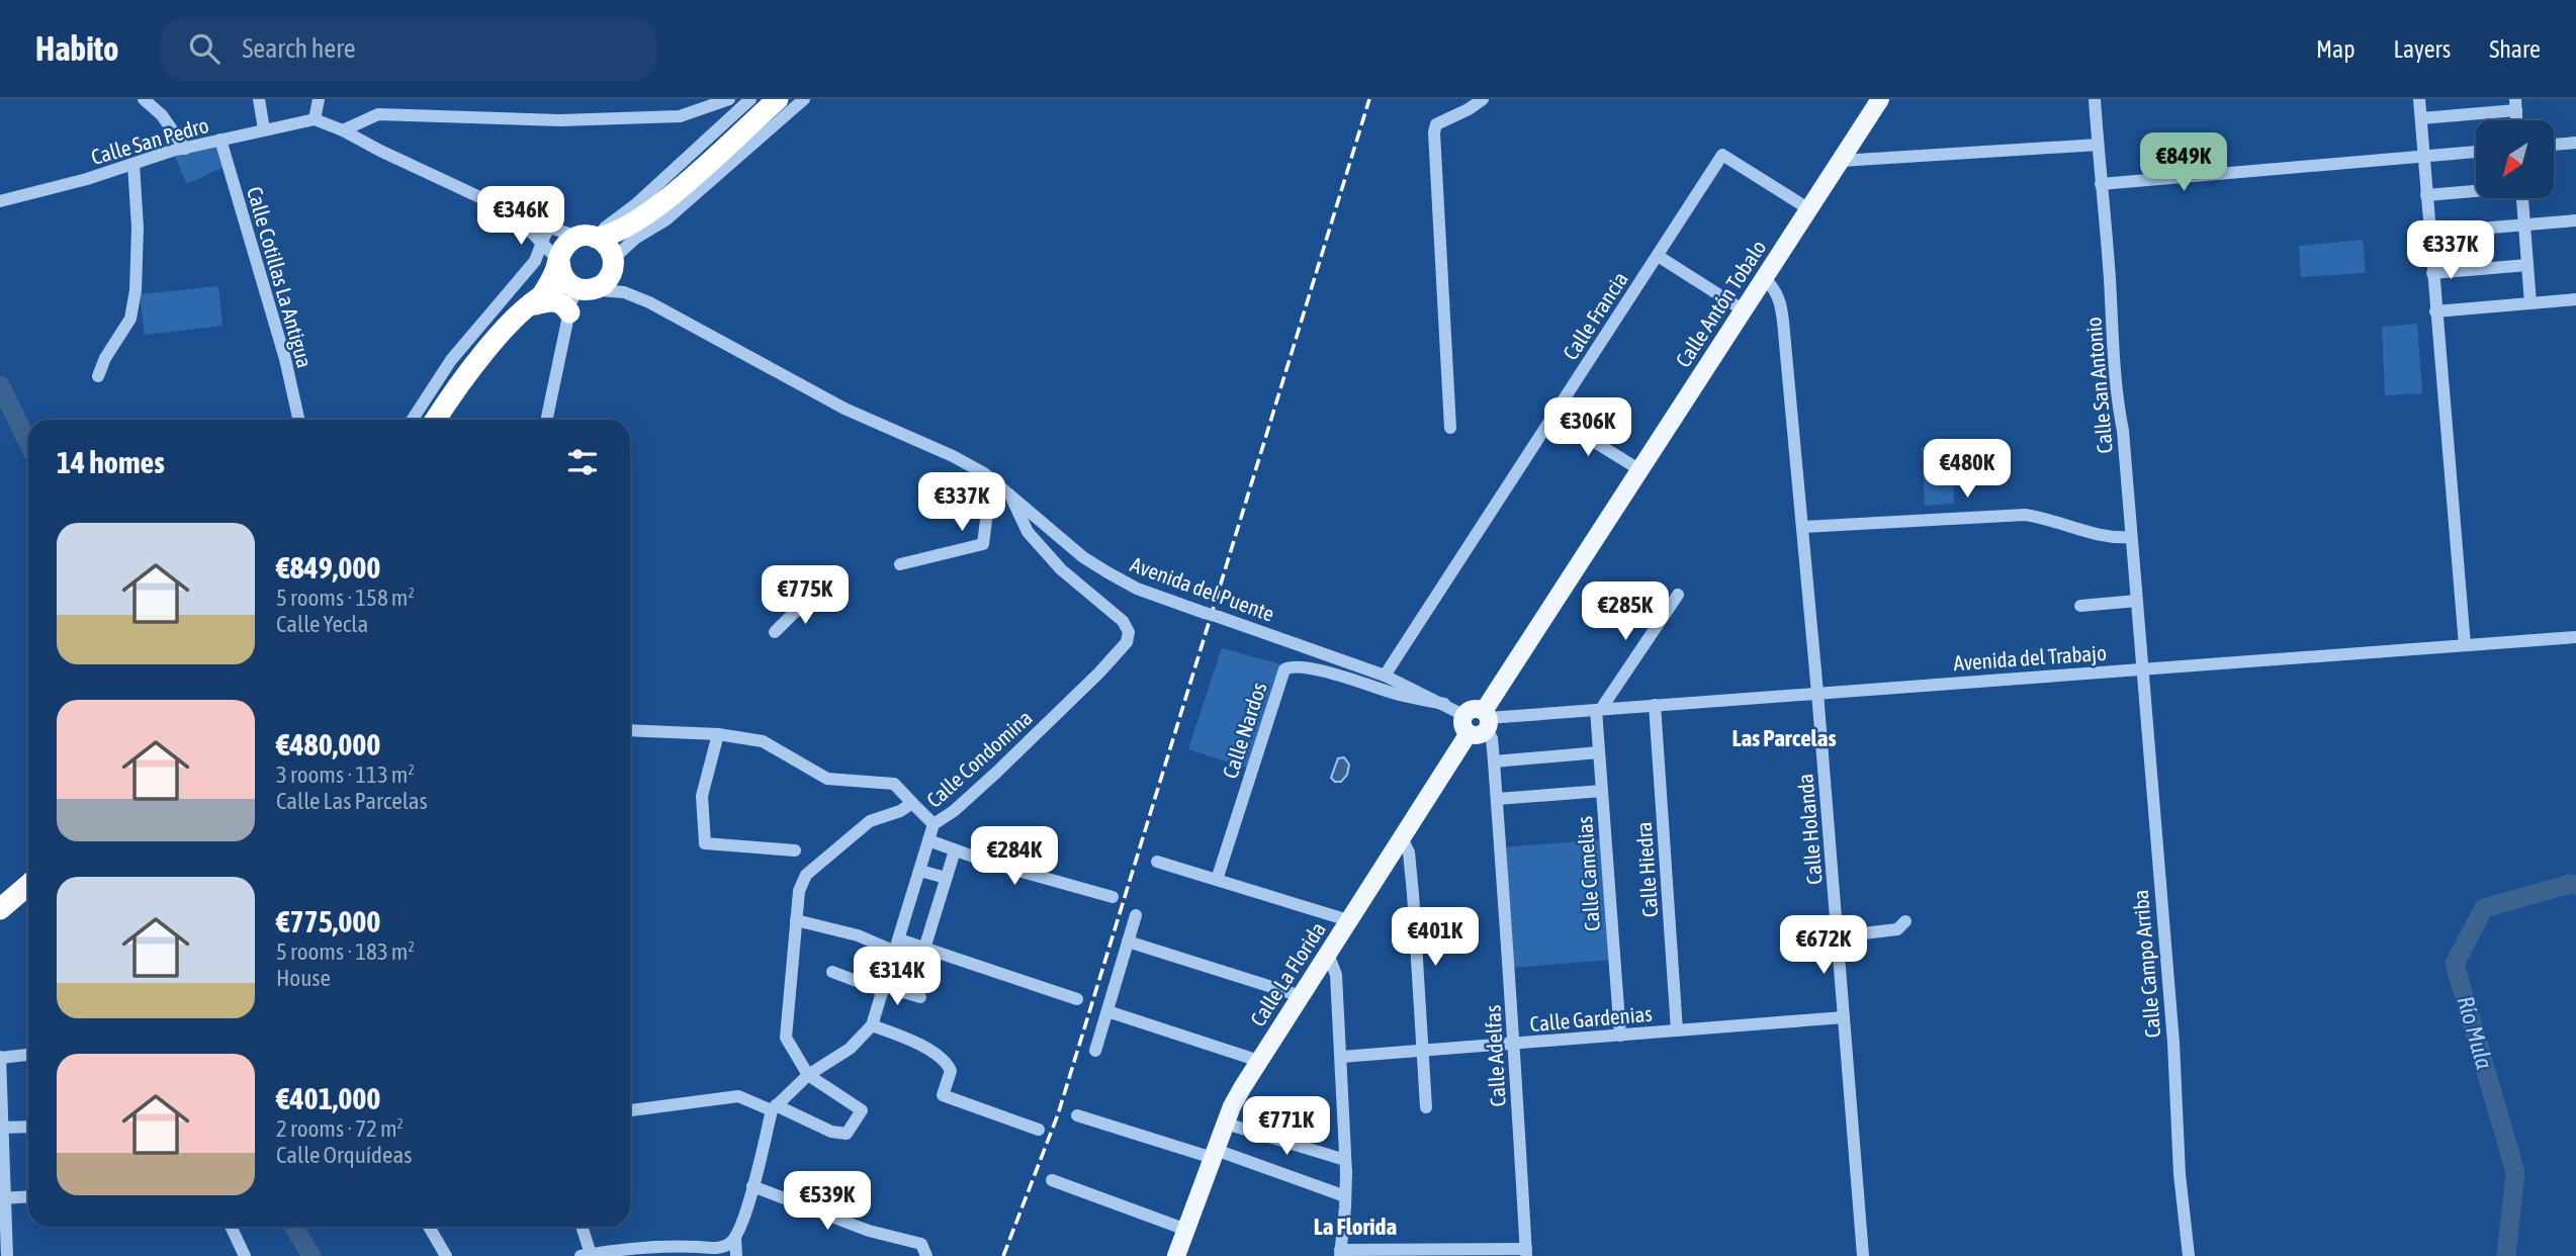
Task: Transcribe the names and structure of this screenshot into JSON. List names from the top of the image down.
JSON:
{
  "streets": {
    "main road": ["Calle Antón Tobalo", "Calle La Florida"],
    "street": [
      "Calle San Pedro",
      "Calle Cotillas La Antigua",
      "Calle Francia",
      "Calle San Antonio",
      "Avenida del Puente",
      "Avenida del Trabajo",
      "Calle Nardos",
      "Calle Condomina",
      "Calle Holanda",
      "Calle Hiedra",
      "Calle Camelias",
      "Calle Campo Arriba",
      "Calle Gardenias",
      "Calle Adelfas"
    ]
  },
  "crossings": [
    ["Calle San Pedro", "Calle Cotillas La Antigua"],
    ["Calle Antón Tobalo", "Calle Francia"],
    ["Calle Antón Tobalo", "Avenida del Puente"],
    ["Calle Antón Tobalo", "Avenida del Trabajo"],
    ["Calle Antón Tobalo", "Calle Holanda"],
    ["Calle Antón Tobalo", "Calle La Florida"],
    ["Calle Antón Tobalo", "Calle Adelfas"],
    ["Calle Francia", "Avenida del Puente"],
    ["Calle San Antonio", "Avenida del Trabajo"],
    ["Calle San Antonio", "Calle Campo Arriba"],
    ["Avenida del Puente", "Avenida del Trabajo"],
    ["Avenida del Puente", "Calle Nardos"],
    ["Avenida del Puente", "Calle Condomina"],
    ["Avenida del Puente", "Calle La Florida"],
    ["Avenida del Puente", "Calle Adelfas"],
    ["Avenida del Trabajo", "Calle Holanda"],
    ["Avenida del Trabajo", "Calle Hiedra"],
    ["Avenida del Trabajo", "Calle Camelias"],
    ["Avenida del Trabajo", "Calle Campo Arriba"],
    ["Avenida del Trabajo", "Calle La Florida"],
    ["Avenida del Trabajo", "Calle Adelfas"],
    ["Calle Holanda", "Calle Gardenias"],
    ["Calle Hiedra", "Calle Gardenias"],
    ["Calle Camelias", "Calle Gardenias"],
    ["Calle La Florida", "Calle Adelfas"],
    ["Calle Gardenias", "Calle Adelfas"]
  ],
  "districts": ["Las Parcelas", "La Florida"],
  "water": ["Río Mula"],
  "north": "bottom left",
  "page": {
    "header": "Habito",
    "search": "Search here",
    "nav": ["Map", "Layers", "Share"],
    "price": [
      "€849K",
      "€346K",
      "€337K",
      "€306K",
      "€480K",
      "€337K",
      "€775K",
      "€285K",
      "€284K",
      "€401K",
      "€672K",
      "€314K",
      "€771K",
      "€539K"
    ],
    "heading": "14 homes",
    "list": [
      {
        "name": "€849,000",
        "note": "5 rooms · 158 m² · Calle Yecla"
      },
      {
        "name": "€480,000",
        "note": "3 rooms · 113 m² · Calle Las Parcelas"
      },
      {
        "name": "€775,000",
        "note": "5 rooms · 183 m² · House"
      },
      {
        "name": "€401,000",
        "note": "2 rooms · 72 m² · Calle Orquídeas"
      }
    ]
  }
}
